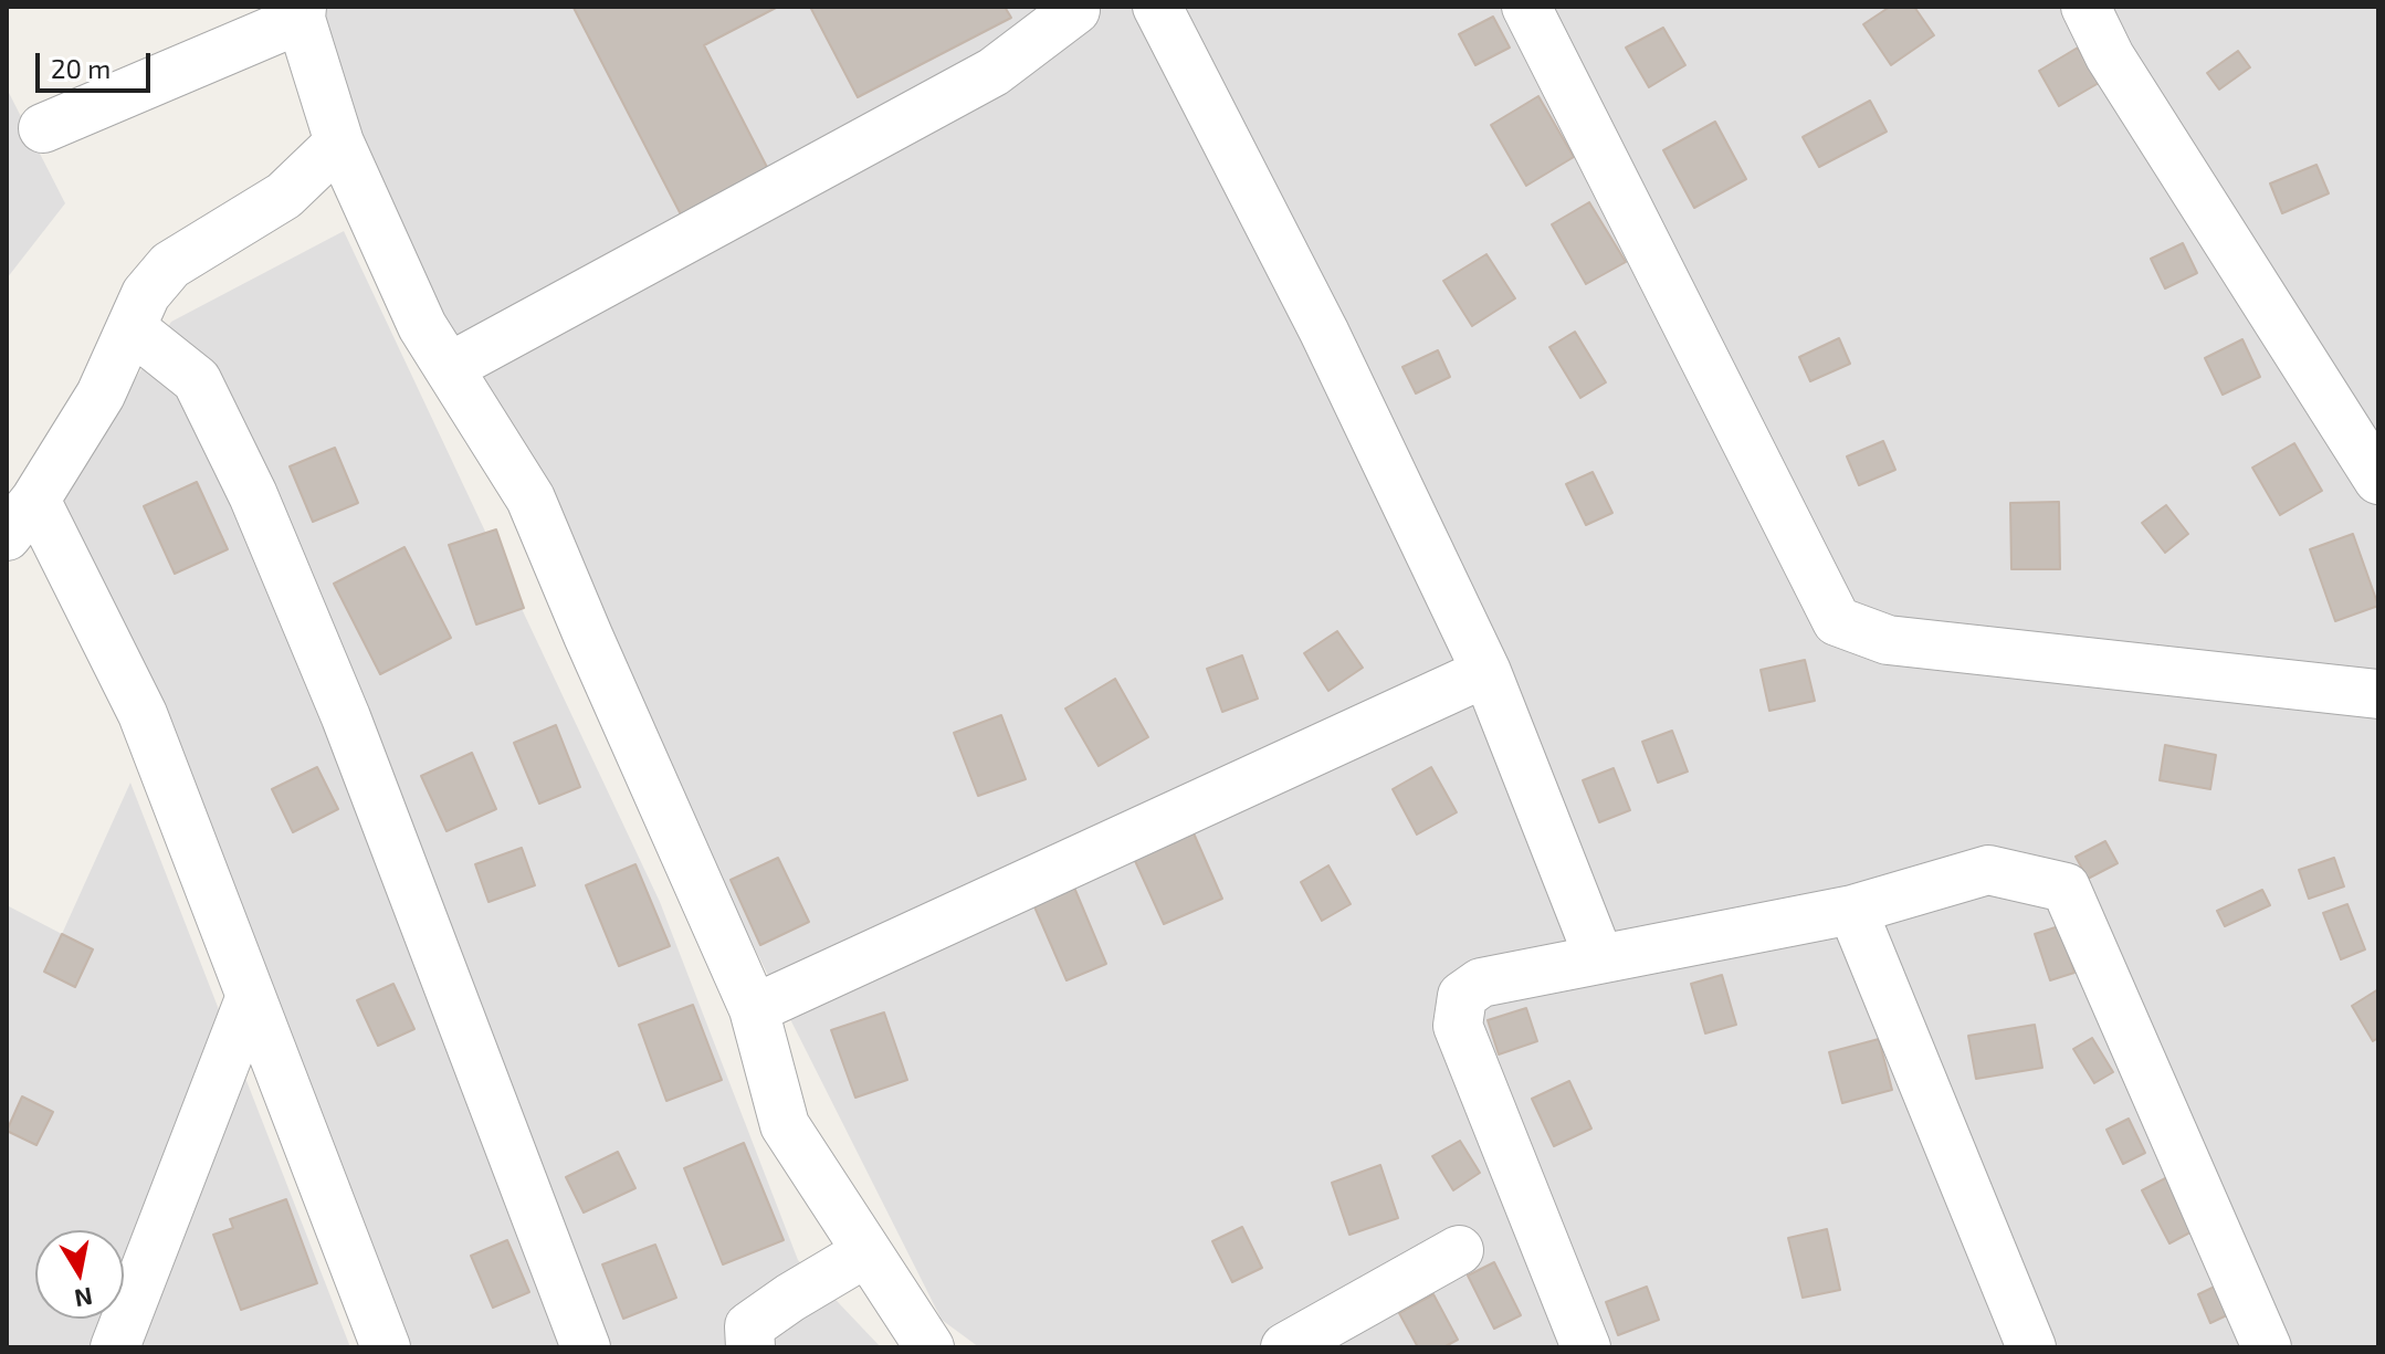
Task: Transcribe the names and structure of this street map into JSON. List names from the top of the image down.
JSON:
{
  "scale_bar": "20 m",
  "north": "bottom"
}
